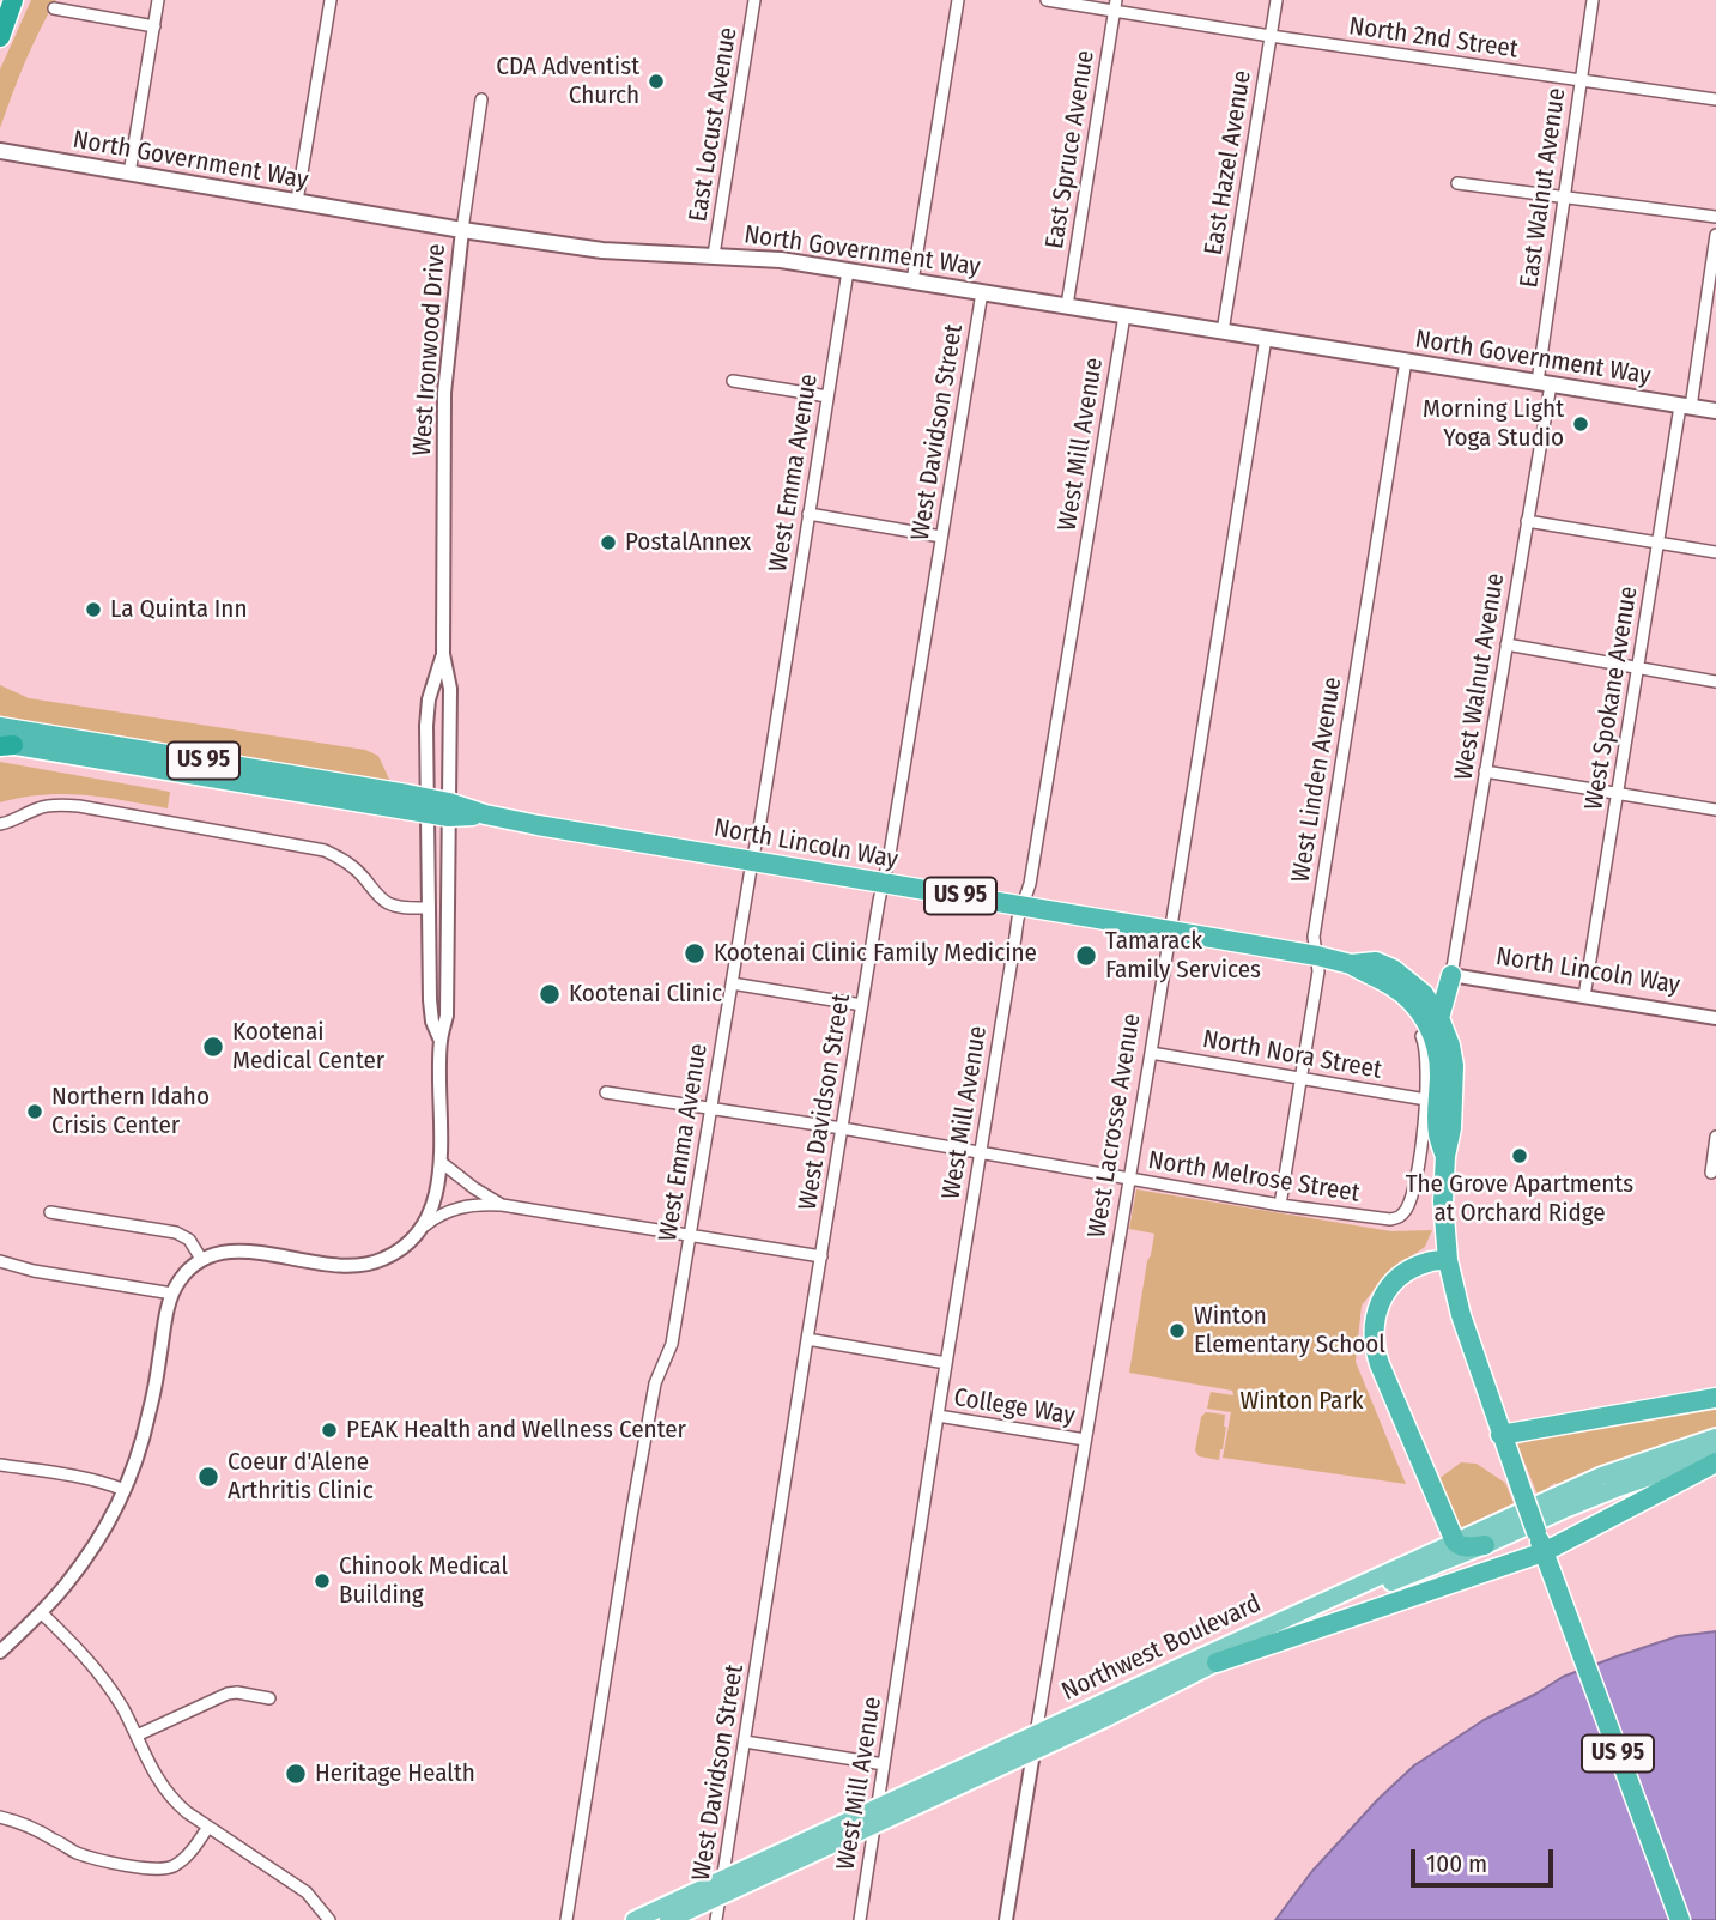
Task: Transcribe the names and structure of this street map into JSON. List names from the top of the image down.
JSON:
{
  "streets": {
    "highway": ["US 95", "North Lincoln Way"],
    "main road": ["North Government Way", "Northwest Boulevard"],
    "street": [
      "North 2nd Street",
      "East Locust Avenue",
      "East Spruce Avenue",
      "East Hazel Avenue",
      "East Walnut Avenue",
      "West Ironwood Drive",
      "West Davidson Street",
      "West Mill Avenue",
      "West Emma Avenue",
      "West Walnut Avenue",
      "West Spokane Avenue",
      "West Linden Avenue",
      "North Nora Street",
      "West Lacrosse Avenue",
      "North Melrose Street",
      "College Way"
    ]
  },
  "crossings": [
    ["North 2nd Street", "East Spruce Avenue"],
    ["North 2nd Street", "East Hazel Avenue"],
    ["North 2nd Street", "East Walnut Avenue"],
    ["East Locust Avenue", "North Government Way"],
    ["East Spruce Avenue", "North Government Way"],
    ["North Government Way", "East Hazel Avenue"],
    ["North Government Way", "East Walnut Avenue"],
    ["North Government Way", "West Ironwood Drive"],
    ["North Government Way", "West Davidson Street"],
    ["North Government Way", "West Mill Avenue"],
    ["North Government Way", "West Emma Avenue"],
    ["North Government Way", "West Walnut Avenue"],
    ["North Government Way", "West Spokane Avenue"],
    ["North Government Way", "West Linden Avenue"],
    ["North Government Way", "West Lacrosse Avenue"],
    ["East Walnut Avenue", "West Walnut Avenue"],
    ["West Ironwood Drive", "US 95"],
    ["West Ironwood Drive", "North Lincoln Way"],
    ["West Davidson Street", "North Lincoln Way"],
    ["West Davidson Street", "North Melrose Street"],
    ["West Davidson Street", "College Way"],
    ["West Davidson Street", "Northwest Boulevard"],
    ["West Mill Avenue", "North Lincoln Way"],
    ["West Mill Avenue", "North Melrose Street"],
    ["West Mill Avenue", "College Way"],
    ["West Mill Avenue", "Northwest Boulevard"],
    ["West Emma Avenue", "North Lincoln Way"],
    ["West Emma Avenue", "North Melrose Street"],
    ["West Walnut Avenue", "North Lincoln Way"],
    ["West Spokane Avenue", "North Lincoln Way"],
    ["US 95", "West Linden Avenue"],
    ["US 95", "North Lincoln Way"],
    ["West Linden Avenue", "North Lincoln Way"],
    ["West Linden Avenue", "North Nora Street"],
    ["West Linden Avenue", "North Melrose Street"],
    ["North Lincoln Way", "West Lacrosse Avenue"],
    ["North Nora Street", "West Lacrosse Avenue"],
    ["North Nora Street", "North Melrose Street"],
    ["West Lacrosse Avenue", "North Melrose Street"],
    ["West Lacrosse Avenue", "College Way"],
    ["West Lacrosse Avenue", "Northwest Boulevard"]
  ],
  "parks": ["Winton Park"],
  "places": [
    "CDA Adventist Church",
    "Morning Light Yoga Studio",
    "PostalAnnex",
    "La Quinta Inn",
    "Kootenai Clinic Family Medicine",
    "Tamarack Family Services",
    "Kootenai Clinic",
    "Kootenai Medical Center",
    "Northern Idaho Crisis Center",
    "The Grove Apartments at Orchard Ridge",
    "Winton Elementary School",
    "PEAK Health and Wellness Center",
    "Coeur d'Alene Arthritis Clinic",
    "Chinook Medical Building",
    "Heritage Health"
  ],
  "scale_bar": "100 m"
}
